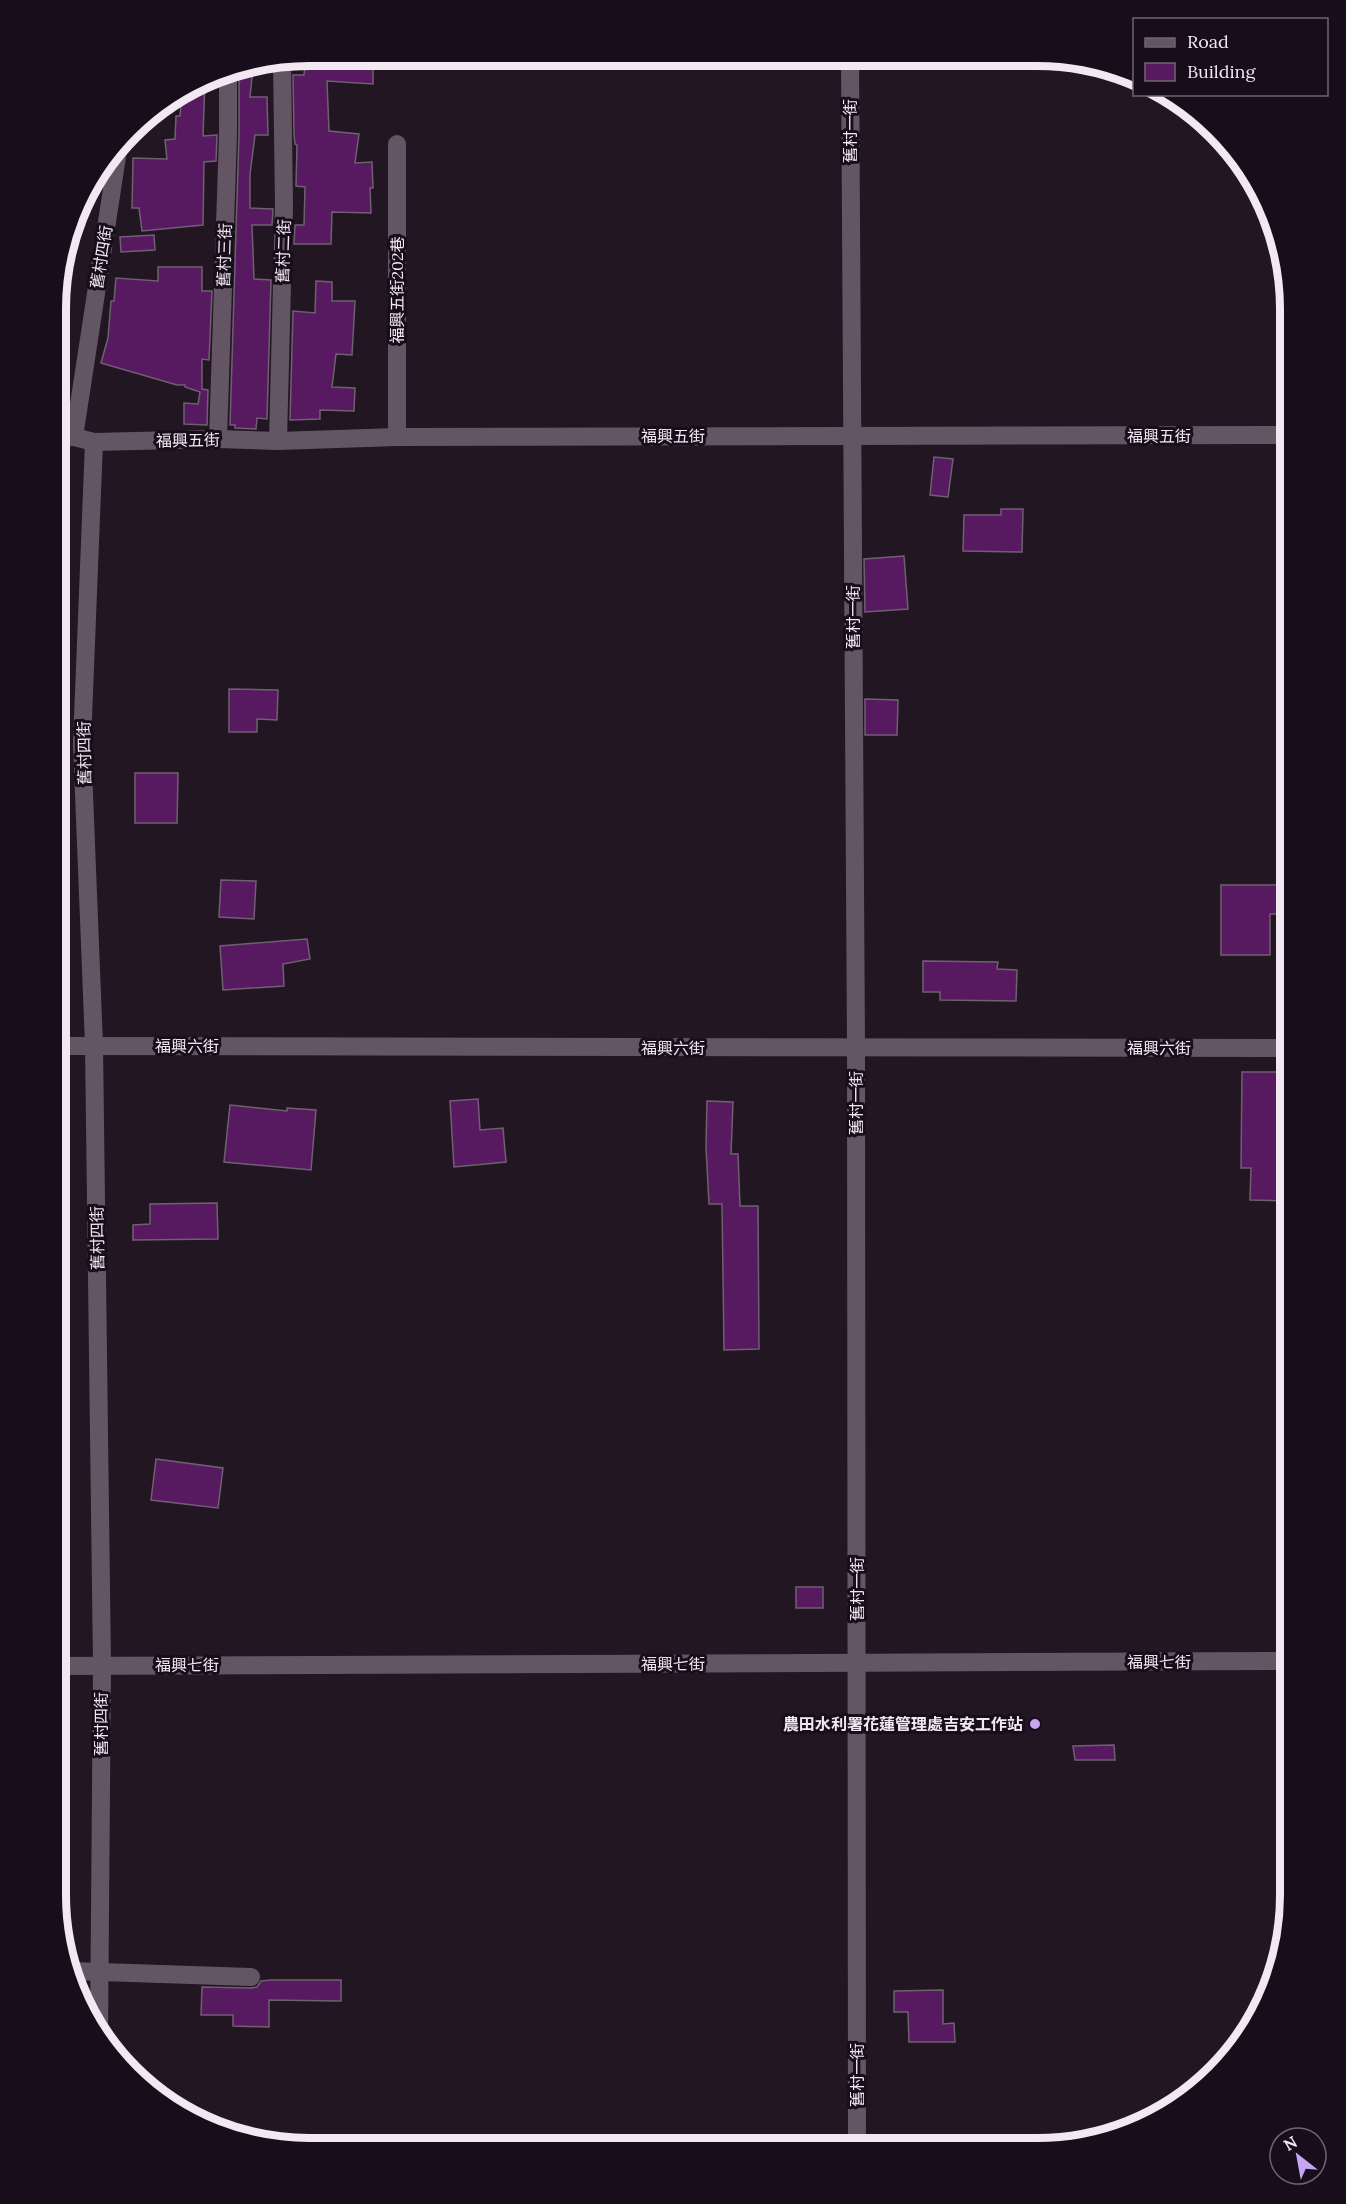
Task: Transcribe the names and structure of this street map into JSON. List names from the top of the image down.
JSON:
{
  "streets": {
    "street": [
      "舊村一街",
      "舊村二街",
      "舊村三街",
      "舊村四街",
      "福興五街202巷",
      "福興五街",
      "福興六街",
      "福興七街"
    ]
  },
  "crossings": [
    ["舊村一街", "福興五街"],
    ["舊村一街", "福興六街"],
    ["舊村一街", "福興七街"],
    ["舊村二街", "福興五街"],
    ["舊村三街", "福興五街"],
    ["舊村四街", "福興五街"],
    ["舊村四街", "福興六街"],
    ["舊村四街", "福興七街"],
    ["福興五街202巷", "福興五街"]
  ],
  "places": ["農田水利署花蓮管理處吉安工作站"],
  "legend": ["Road", "Building"],
  "north": "top left"
}
